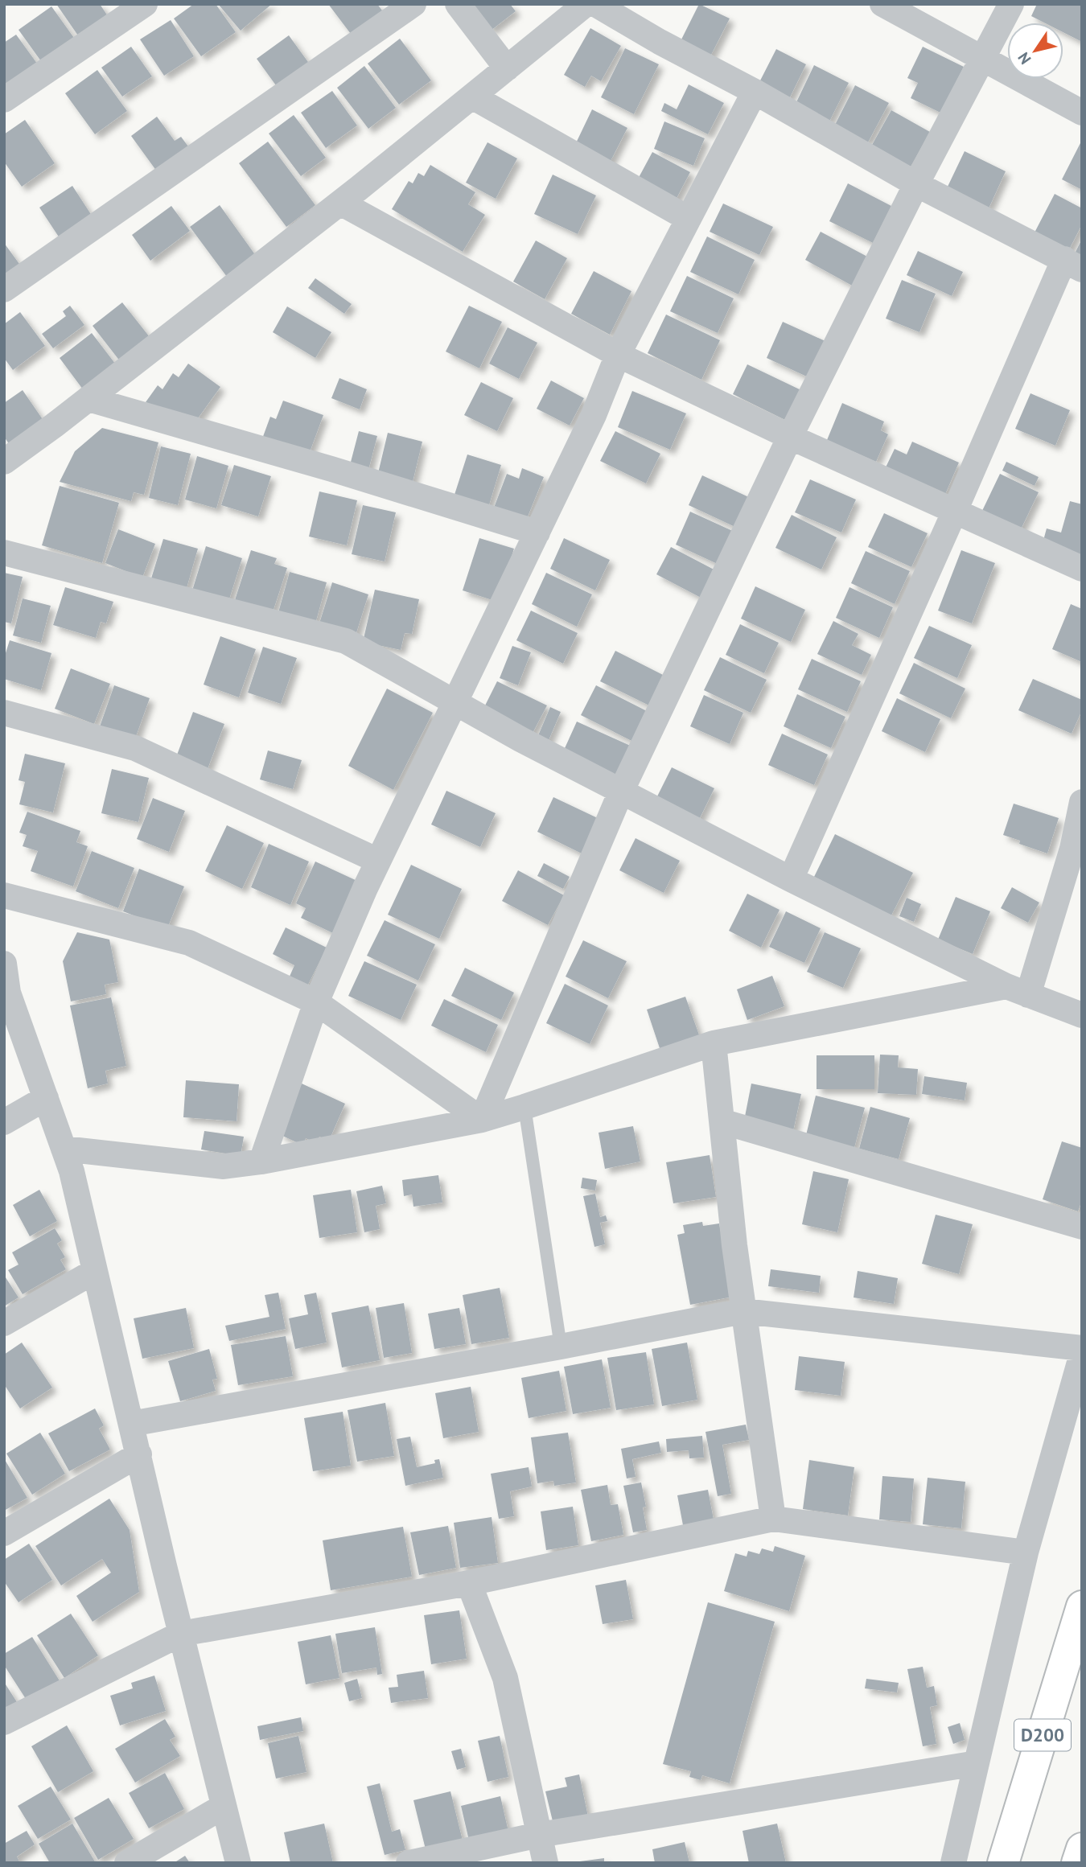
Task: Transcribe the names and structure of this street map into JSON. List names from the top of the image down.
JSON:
{
  "streets": {
    "highway": ["D200"]
  },
  "north": "bottom left"
}
